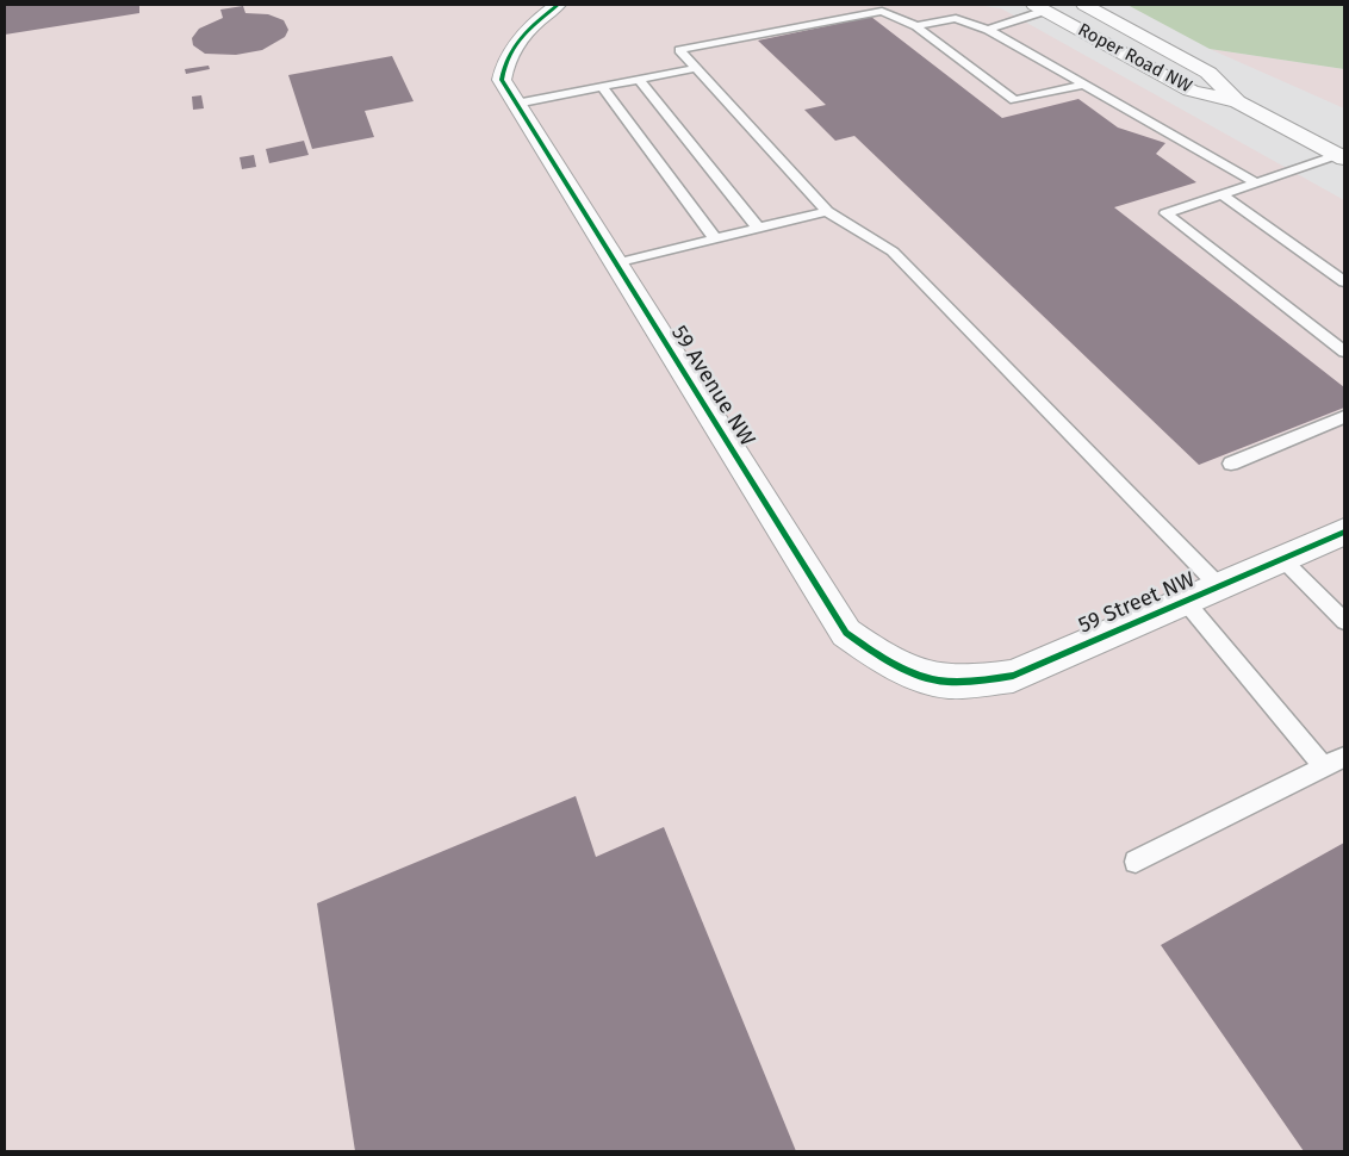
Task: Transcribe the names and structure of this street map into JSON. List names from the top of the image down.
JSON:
{
  "streets": {
    "street": ["Roper Road NW", "59 Avenue NW", "59 Street NW"]
  },
  "crossings": [
    ["59 Avenue NW", "59 Street NW"]
  ]
}
